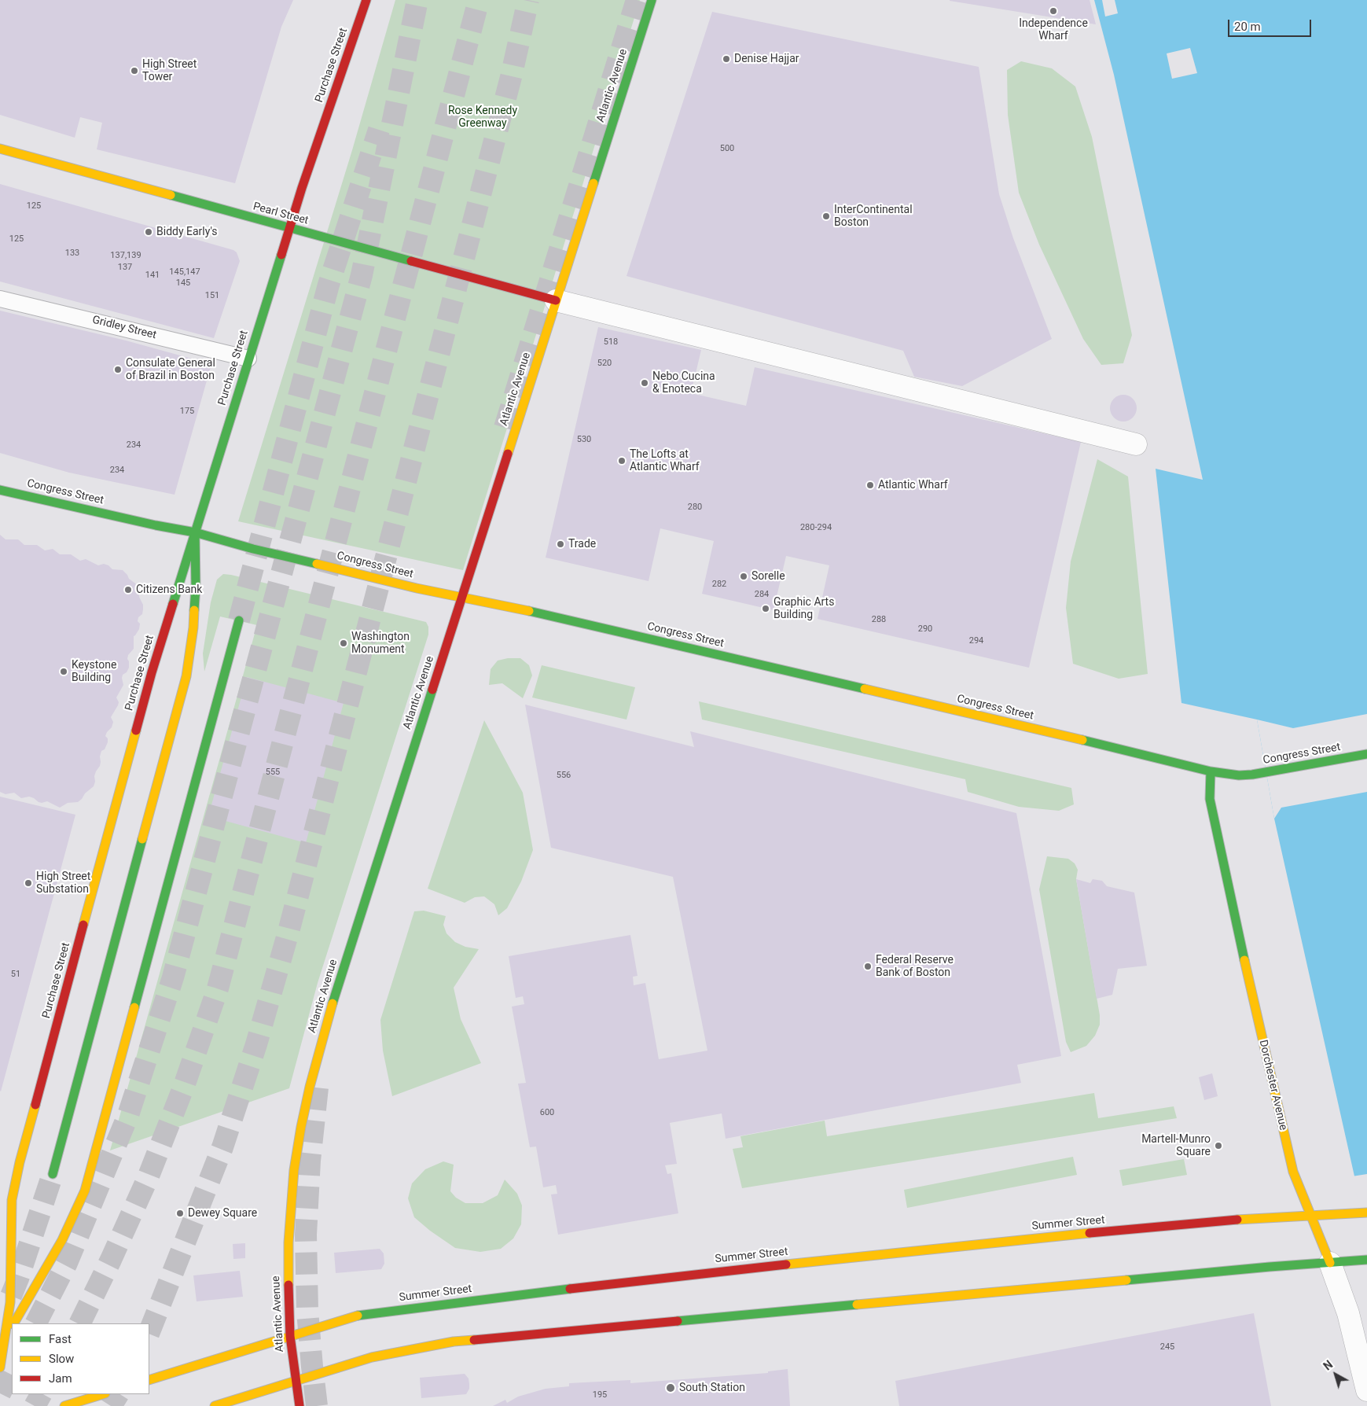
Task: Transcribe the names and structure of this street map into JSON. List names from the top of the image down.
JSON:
{
  "streets": {
    "main road": [
      "Purchase Street",
      "Atlantic Avenue",
      "Pearl Street",
      "Congress Street",
      "Dorchester Avenue",
      "Summer Street"
    ],
    "lane": ["Gridley Street"]
  },
  "crossings": [
    ["Purchase Street", "Pearl Street"],
    ["Purchase Street", "Gridley Street"],
    ["Purchase Street", "Congress Street"],
    ["Atlantic Avenue", "Pearl Street"],
    ["Atlantic Avenue", "Congress Street"],
    ["Atlantic Avenue", "Summer Street"],
    ["Congress Street", "Dorchester Avenue"],
    ["Dorchester Avenue", "Summer Street"]
  ],
  "parks": ["Rose Kennedy Greenway"],
  "places": [
    "Independence Wharf",
    "Denise Hajjar",
    "High Street Tower",
    "InterContinental Boston",
    "Biddy Early's",
    "Consulate General of Brazil in Boston",
    "Nebo Cucina & Enoteca",
    "The Lofts at Atlantic Wharf",
    "Atlantic Wharf",
    "Trade",
    "Sorelle",
    "Citizens Bank",
    "Graphic Arts Building",
    "Washington Monument",
    "Keystone Building",
    "High Street Substation",
    "Federal Reserve Bank of Boston",
    "Martell-Munro Square",
    "Dewey Square",
    "South Station"
  ],
  "house_numbers": [
    "500",
    "125",
    "125",
    "133",
    "137,139",
    "137",
    "145,147",
    "141",
    "145",
    "151",
    "518",
    "520",
    "175",
    "530",
    "234",
    "234",
    "280",
    "280-294",
    "282",
    "284",
    "288",
    "290",
    "294",
    "555",
    "556",
    "51",
    "600",
    "245",
    "195"
  ],
  "legend": ["Fast", "Slow", "Jam"],
  "scale_bar": "20 m",
  "north": "top left"
}
